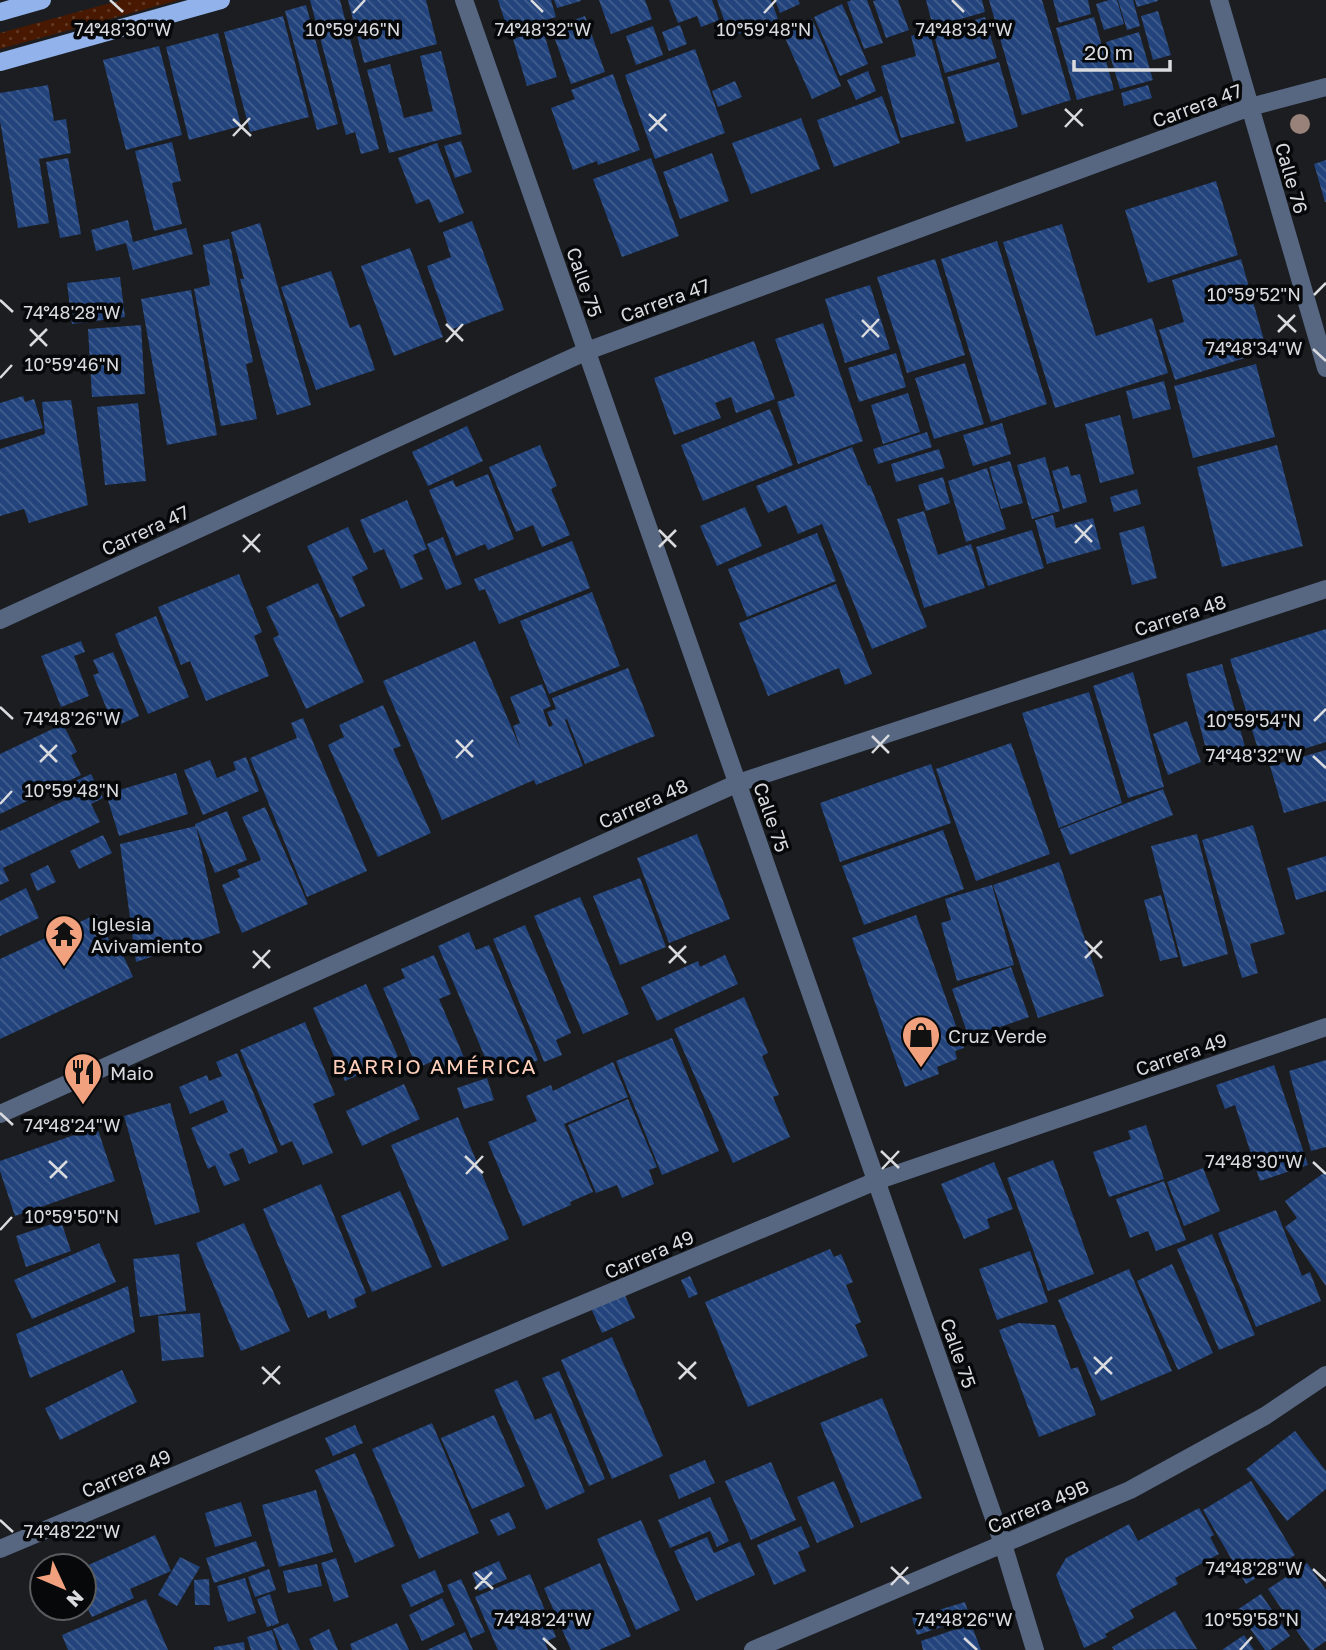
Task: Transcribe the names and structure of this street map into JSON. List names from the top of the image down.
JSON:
{
  "streets": {
    "street": [
      "Carrera 47",
      "Calle 76",
      "Calle 75",
      "Carrera 48",
      "Carrera 49",
      "Carrera 49B"
    ]
  },
  "crossings": [
    ["Carrera 47", "Calle 76"],
    ["Carrera 47", "Calle 75"],
    ["Calle 75", "Carrera 48"],
    ["Calle 75", "Carrera 49"],
    ["Calle 75", "Carrera 49B"]
  ],
  "districts": ["BARRIO AMÉRICA"],
  "places": {
    "temple": ["Iglesia Avivamiento"],
    "shop": ["Cruz Verde"],
    "restaurant": ["Maio"]
  },
  "scale_bar": "20 m",
  "north": "bottom right",
  "coordinates": [
    "74°48'32\"W",
    "74°48'34\"W",
    "74°48'30\"W",
    "10°59'48\"N",
    "10°59'46\"N",
    "10°59'52\"N",
    "74°48'28\"W",
    "74°48'26\"W",
    "10°59'54\"N",
    "74°48'24\"W",
    "10°59'50\"N",
    "74°48'22\"W",
    "10°59'58\"N"
  ]
}
